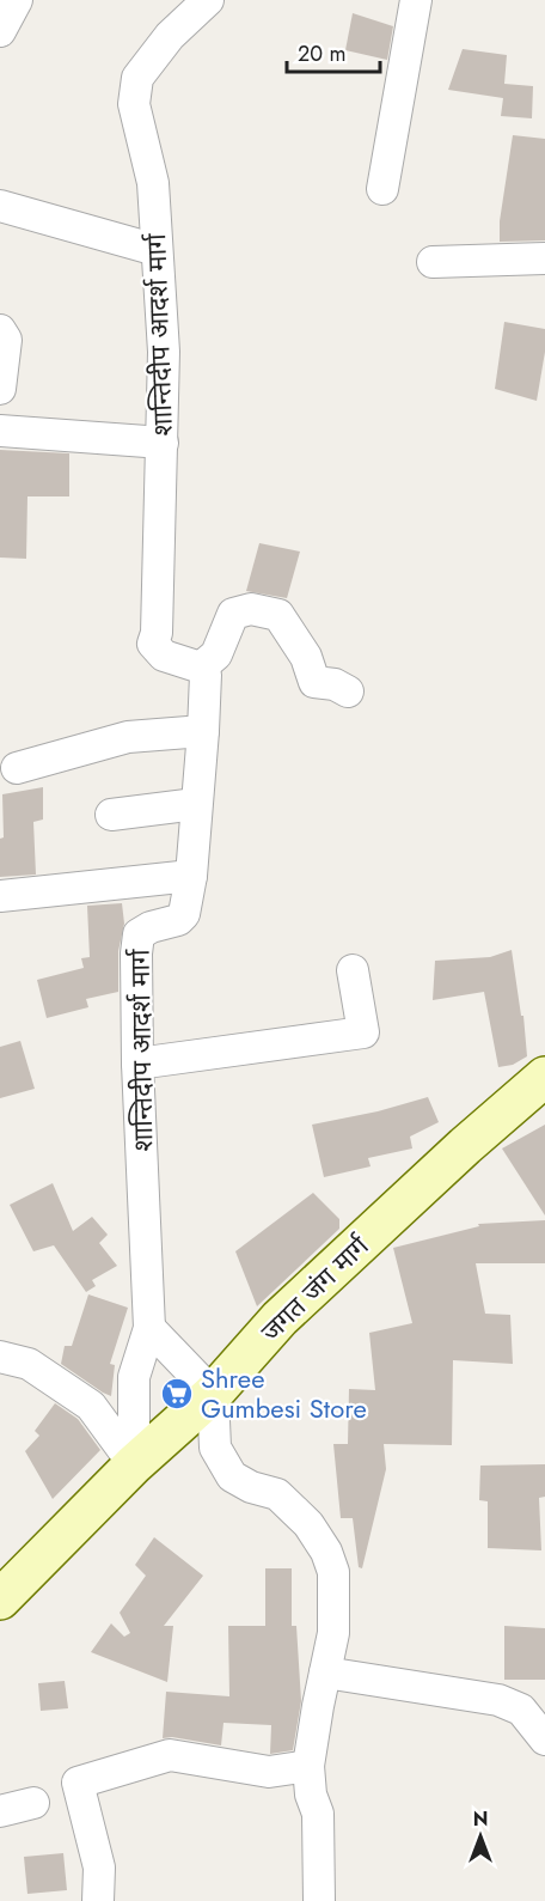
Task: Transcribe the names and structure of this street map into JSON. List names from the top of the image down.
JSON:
{
  "streets": {
    "street": ["शान्तिदीप आदर्श मार्ग", "जगत जंग मार्ग"]
  },
  "crossings": [
    ["शान्तिदीप आदर्श मार्ग", "जगत जंग मार्ग"]
  ],
  "places": {
    "supermarket": ["Shree Gumbesi Store"]
  },
  "scale_bar": "20 m",
  "north": "top"
}
